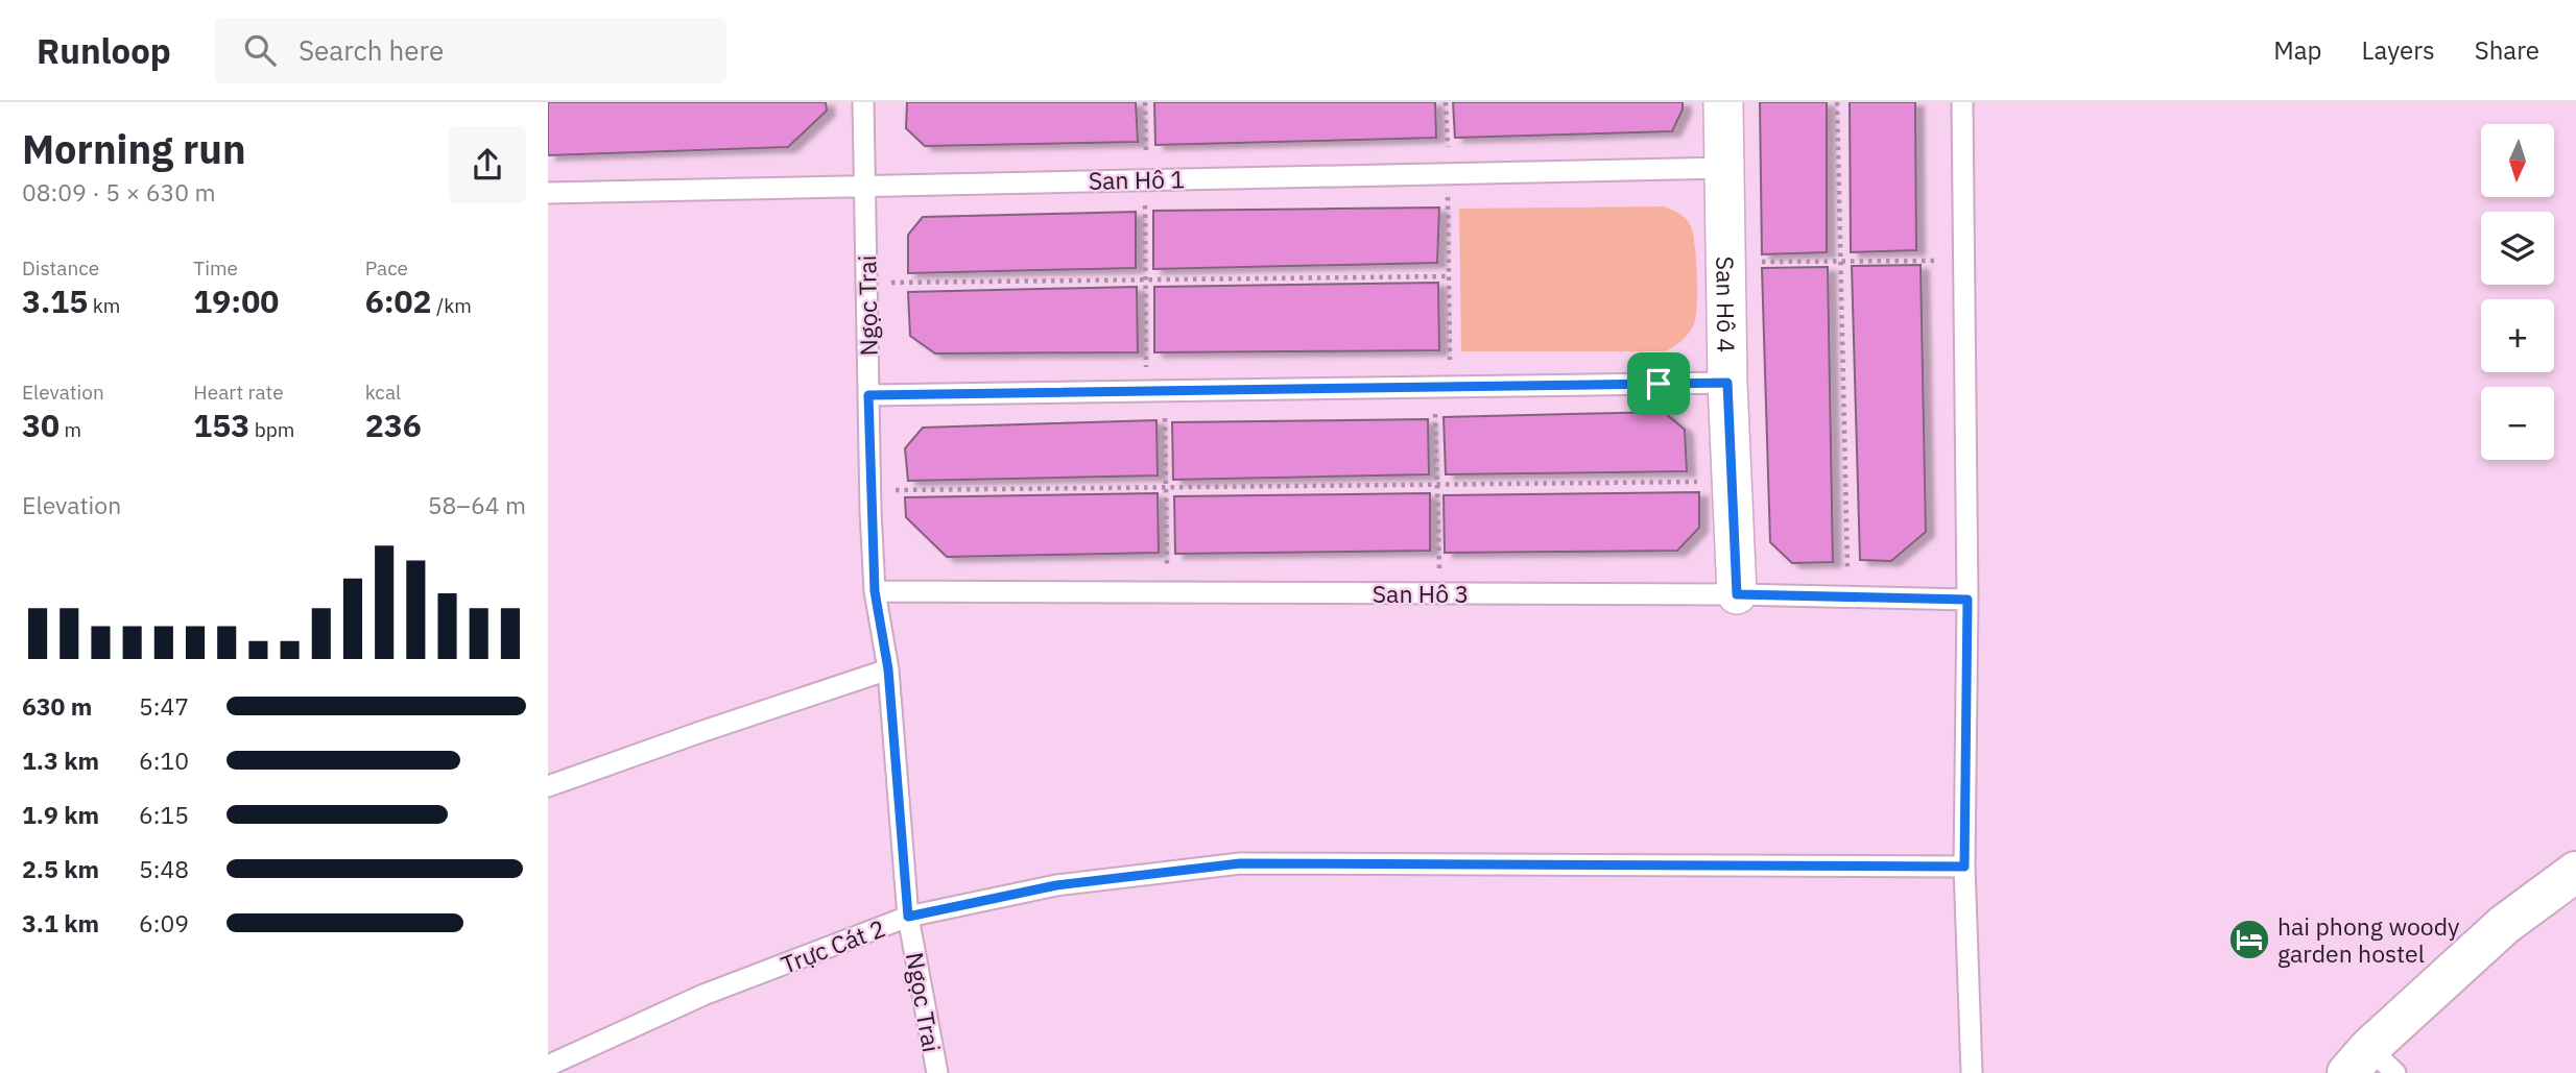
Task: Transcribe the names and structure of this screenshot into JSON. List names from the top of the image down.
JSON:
{
  "streets": {
    "street": ["San Hô 4"],
    "lane": [
      "San Hô 1",
      "Ngọc Trai",
      "San Hô 3",
      "Trực Cát 2"
    ]
  },
  "crossings": [
    ["San Hô 1", "San Hô 4"],
    ["San Hô 1", "Ngọc Trai"],
    ["San Hô 4", "San Hô 3"],
    ["Ngọc Trai", "San Hô 3"],
    ["Ngọc Trai", "Trực Cát 2"]
  ],
  "places": {
    "hotel": ["hai phong woody garden hostel"]
  },
  "north": "bottom",
  "page": {
    "header": "Runloop",
    "search": "Search here",
    "nav": ["Map", "Layers", "Share"],
    "heading": ["Morning run", "08:09 · 5 × 630 m"],
    "map_buttons": ["+", "−"],
    "stats": [
      ["Distance", "3.15 km"],
      ["Time", "19:00"],
      ["Pace", "6:02 /km"],
      ["Elevation", "30 m"],
      ["Heart rate", "153 bpm"],
      ["kcal", "236"]
    ],
    "chart": ["Elevation", "58–64 m"],
    "list": [
      {
        "name": "630 m",
        "note": "5:47"
      },
      {
        "name": "1.3 km",
        "note": "6:10"
      },
      {
        "name": "1.9 km",
        "note": "6:15"
      },
      {
        "name": "2.5 km",
        "note": "5:48"
      },
      {
        "name": "3.1 km",
        "note": "6:09"
      }
    ]
  }
}
